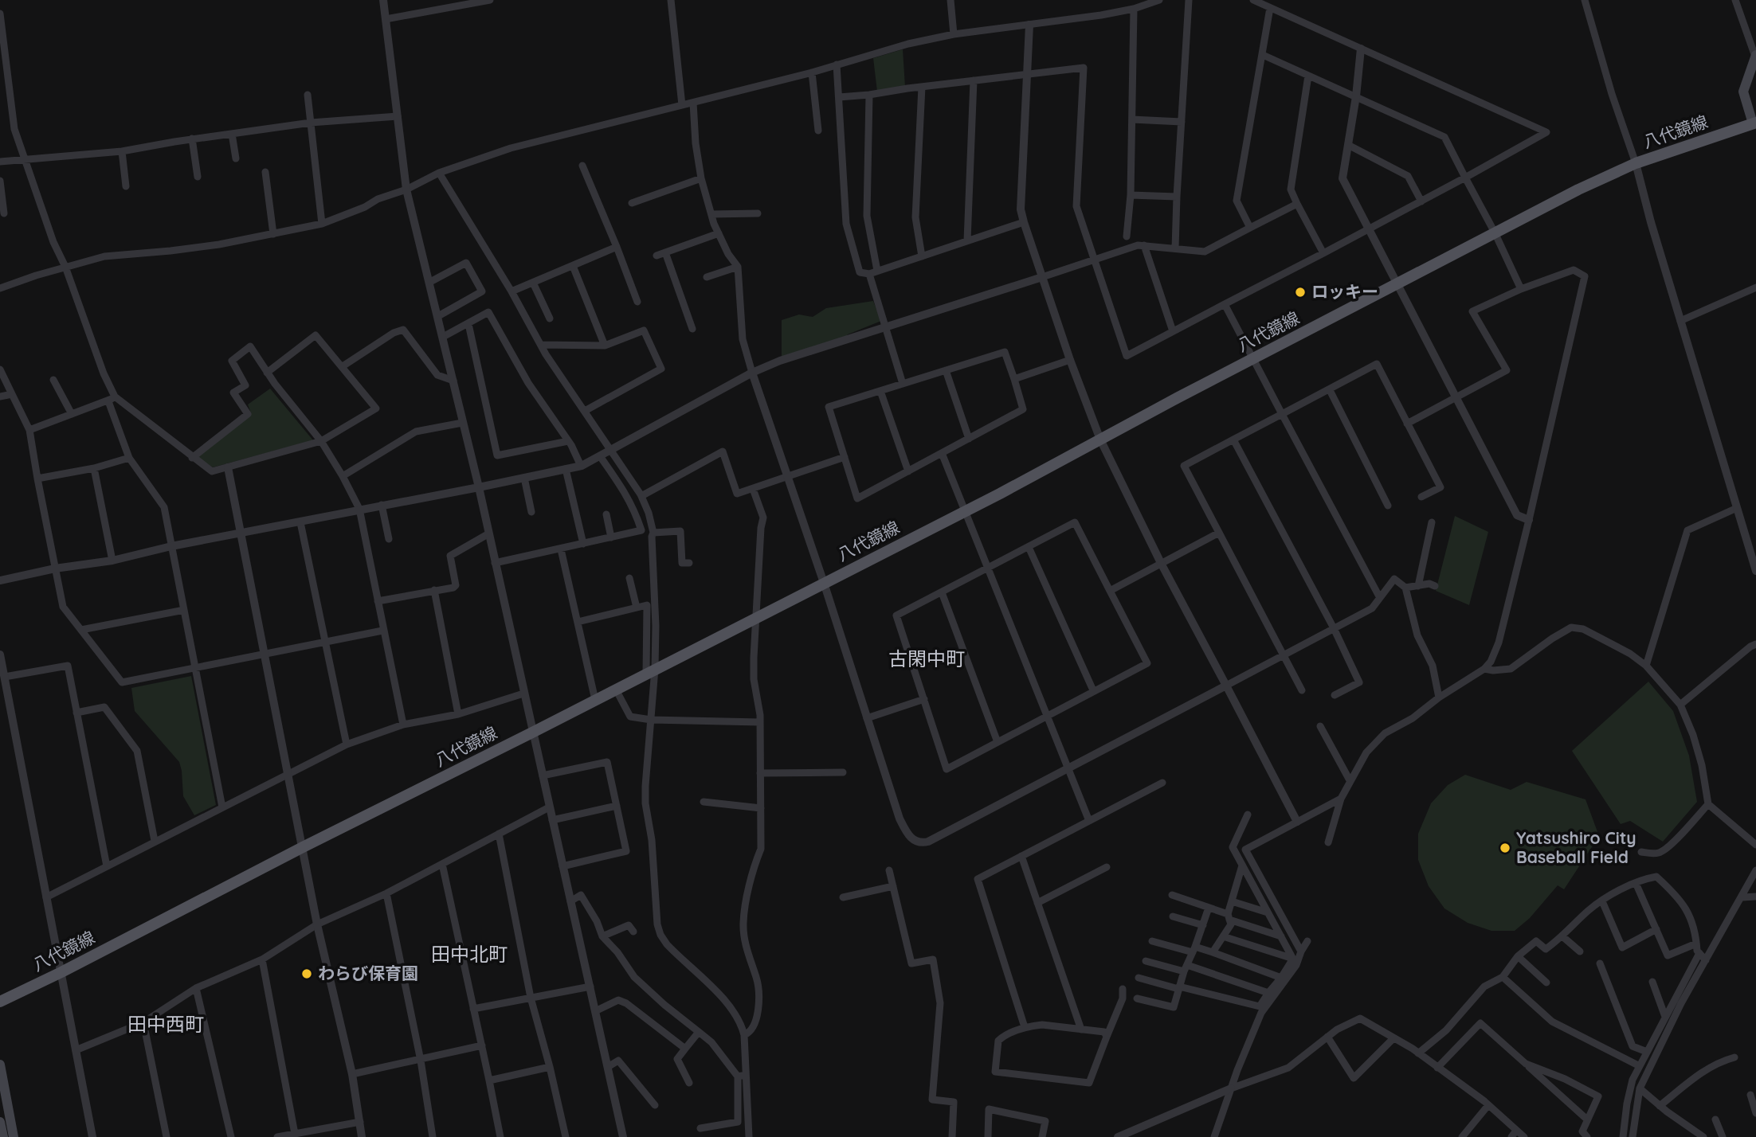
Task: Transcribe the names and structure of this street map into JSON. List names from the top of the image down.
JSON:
{
  "streets": {
    "main road": ["八代鏡線"]
  },
  "districts": ["古閑中町", "田中北町", "田中西町"],
  "places": ["ロッキー", "Yatsushiro City Baseball Field", "わらび保育園"]
}
